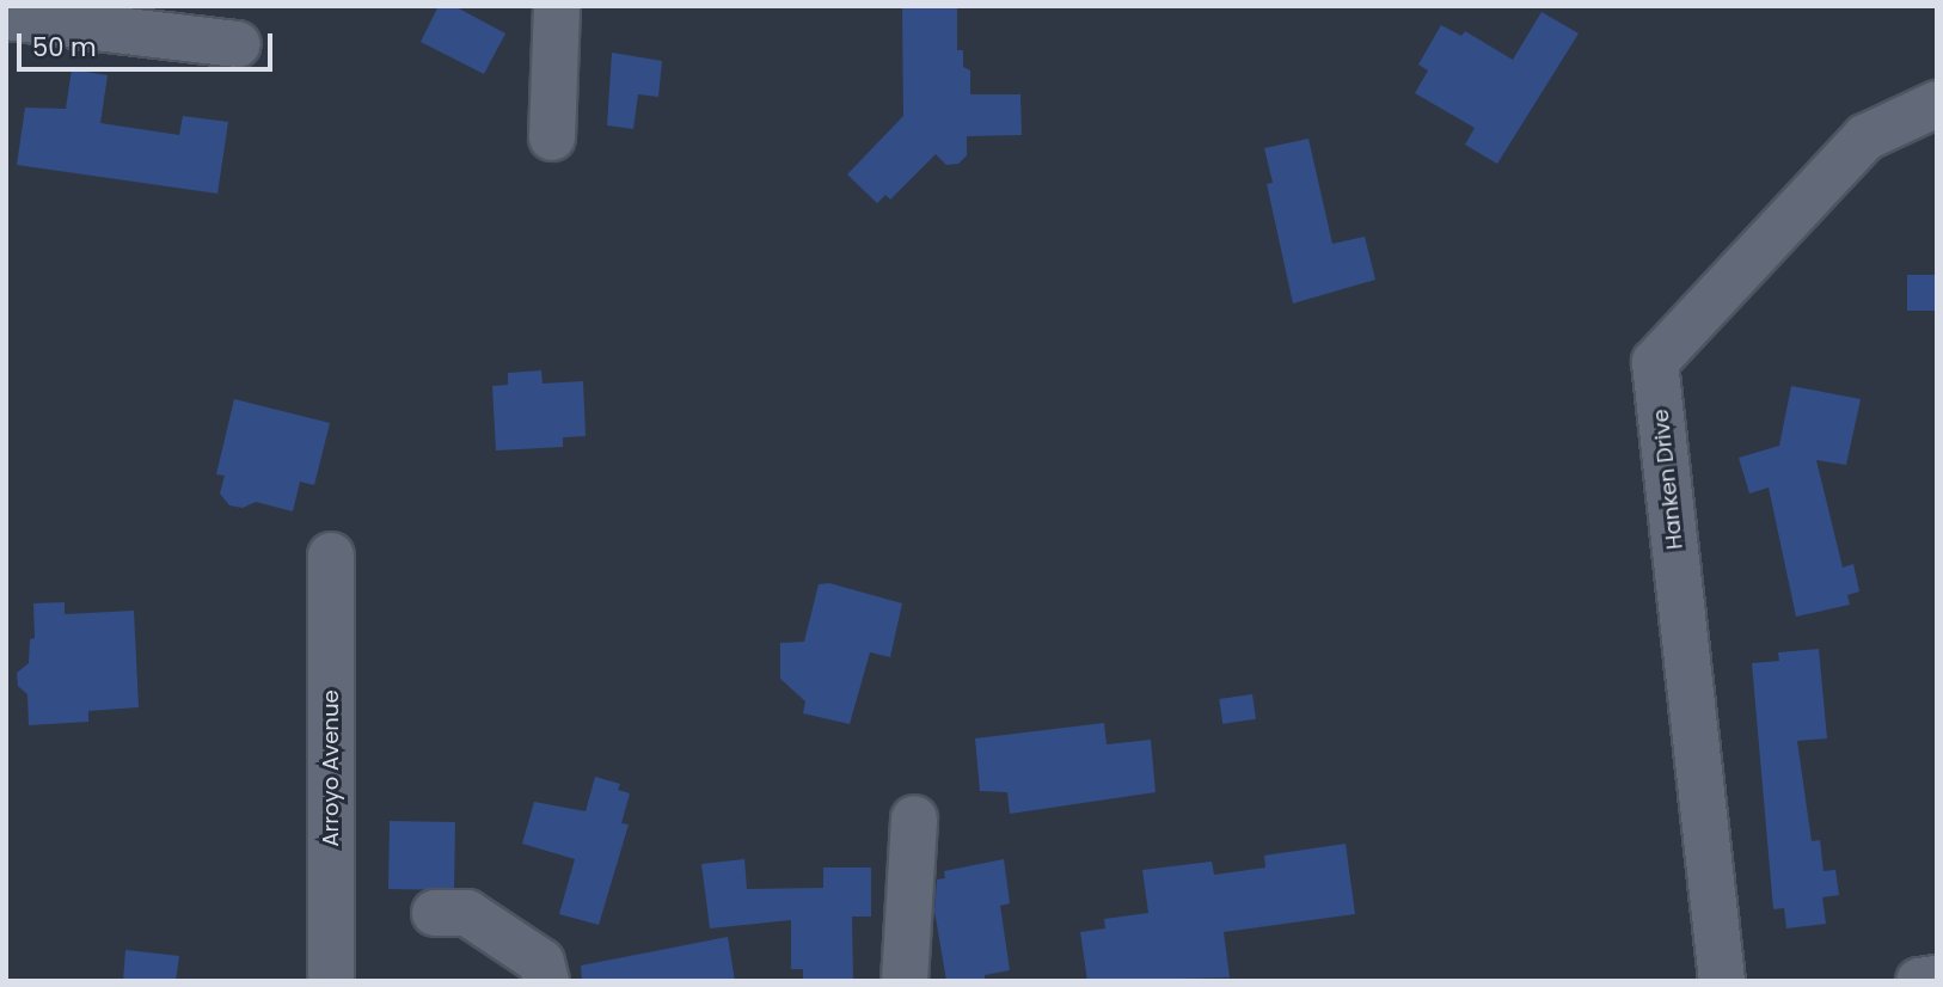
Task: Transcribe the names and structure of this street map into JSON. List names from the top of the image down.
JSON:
{
  "streets": {
    "street": ["Hanken Drive", "Arroyo Avenue"]
  },
  "scale_bar": "50 m"
}
